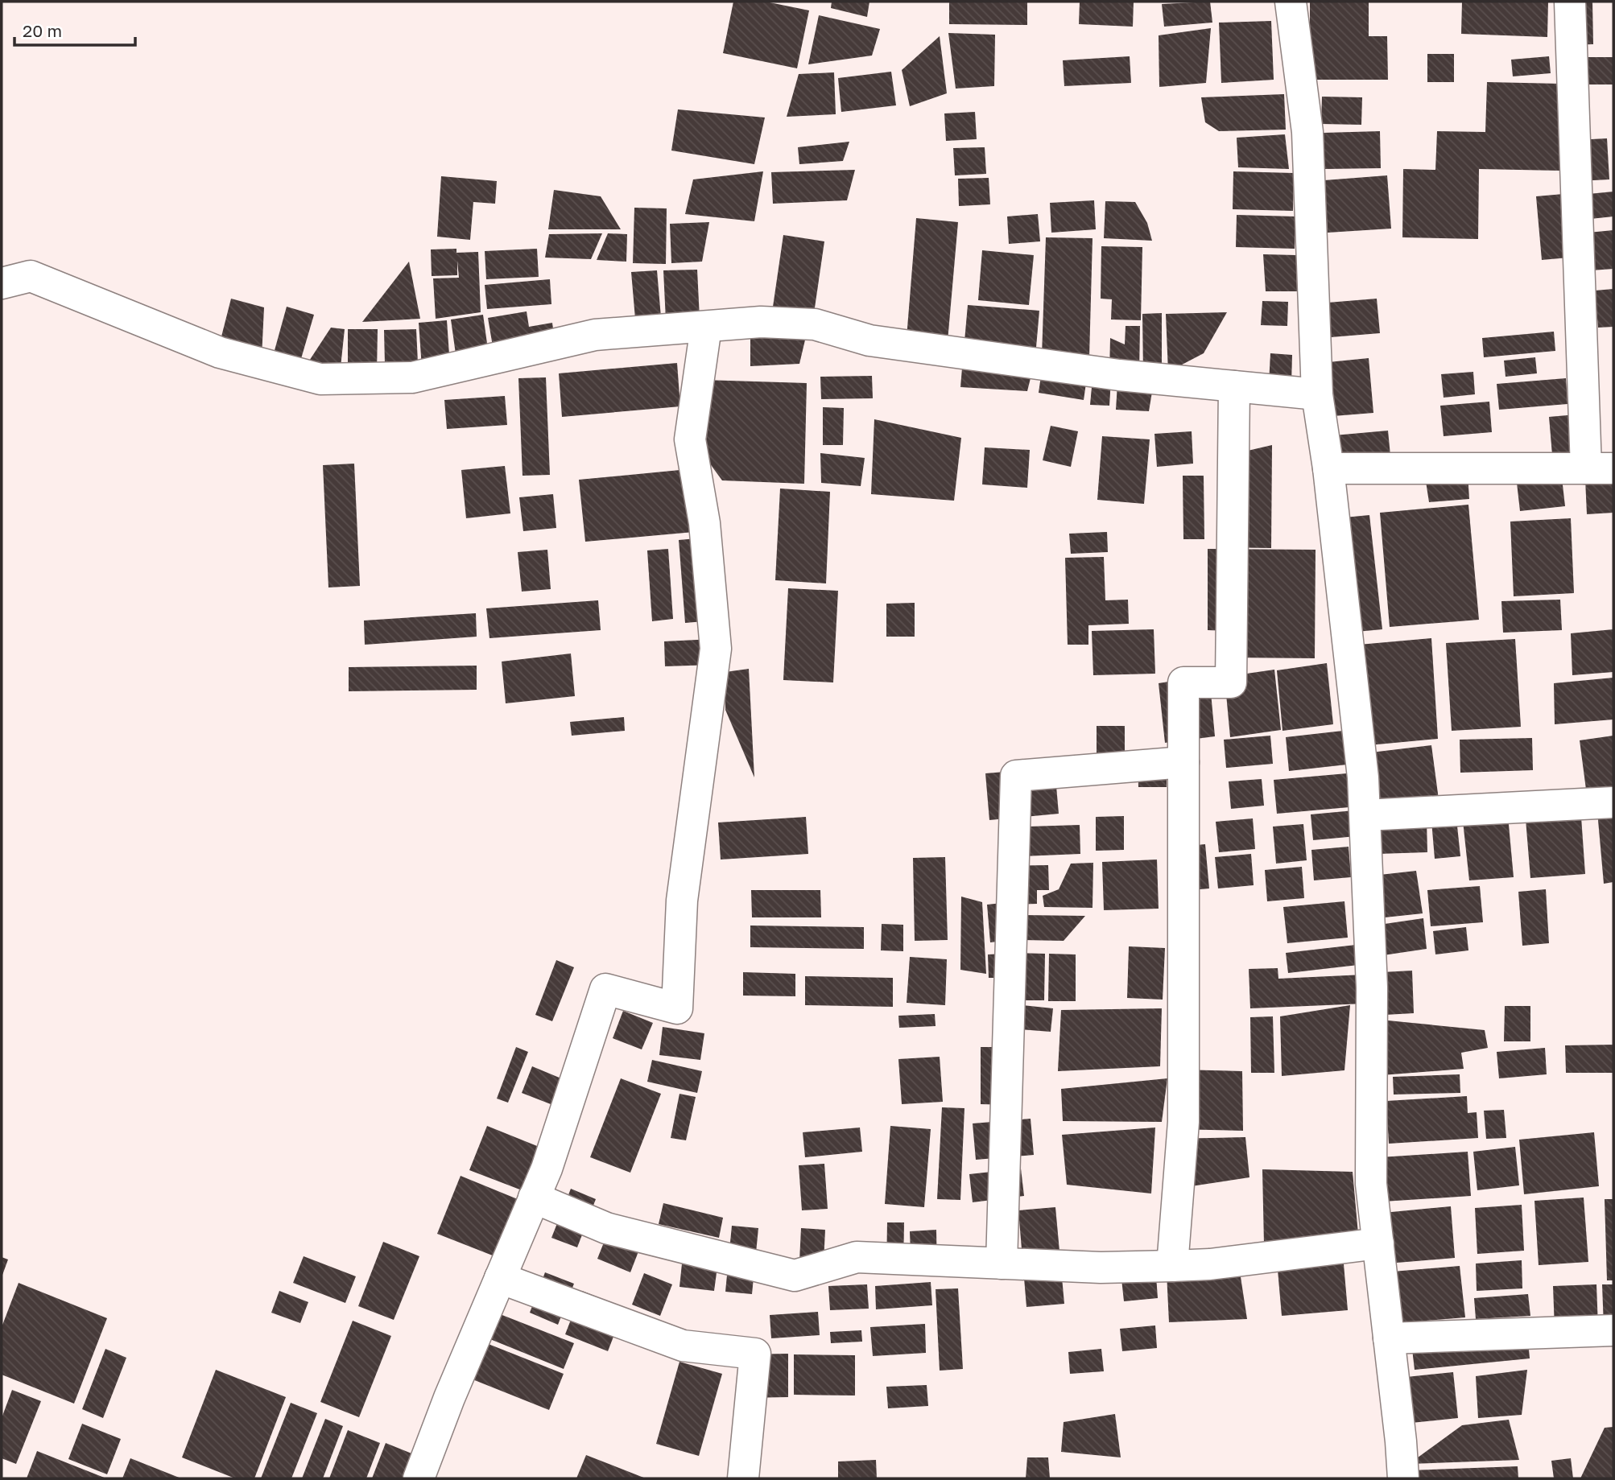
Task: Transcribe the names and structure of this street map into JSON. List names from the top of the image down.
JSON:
{
  "scale_bar": "20 m"
}
